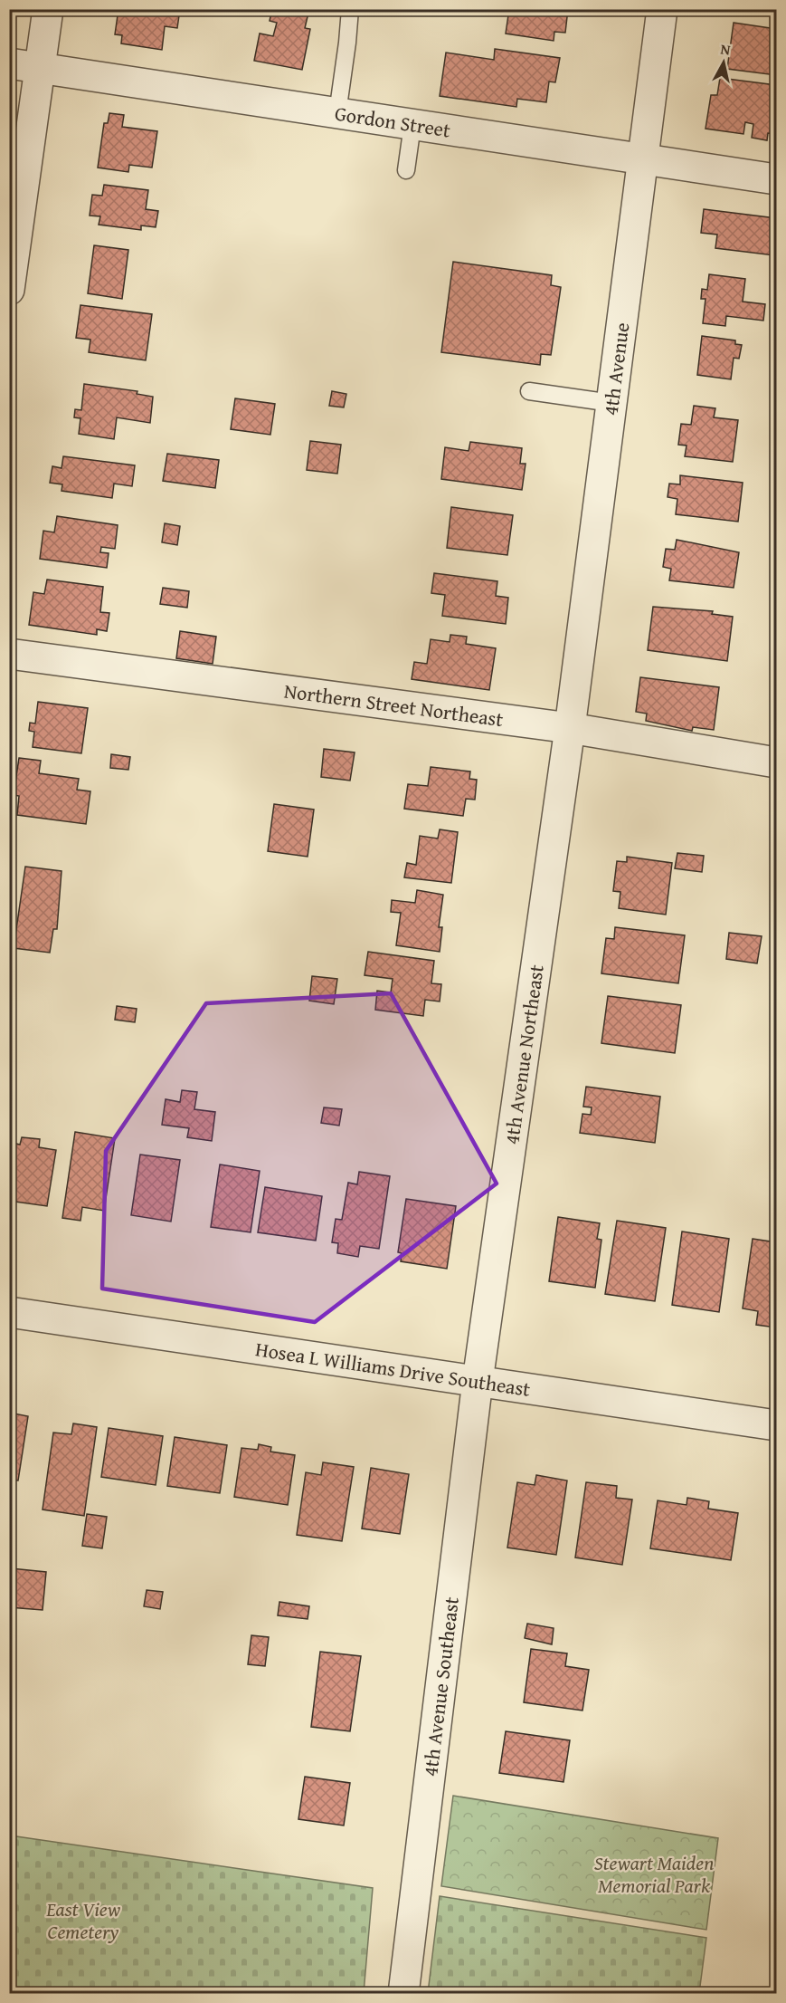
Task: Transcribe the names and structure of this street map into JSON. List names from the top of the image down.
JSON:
{
  "streets": {
    "street": [
      "Gordon Street",
      "4th Avenue",
      "Northern Street Northeast",
      "4th Avenue Northeast",
      "Hosea L Williams Drive Southeast",
      "4th Avenue Southeast"
    ]
  },
  "crossings": [
    ["Gordon Street", "4th Avenue"],
    ["4th Avenue", "Northern Street Northeast"],
    ["4th Avenue", "4th Avenue Northeast"],
    ["Northern Street Northeast", "4th Avenue Northeast"],
    ["4th Avenue Northeast", "Hosea L Williams Drive Southeast"],
    ["4th Avenue Northeast", "4th Avenue Southeast"],
    ["Hosea L Williams Drive Southeast", "4th Avenue Southeast"]
  ],
  "parks": ["Stewart Maiden Memorial Park", "East View Cemetery"],
  "north": "top"
}
